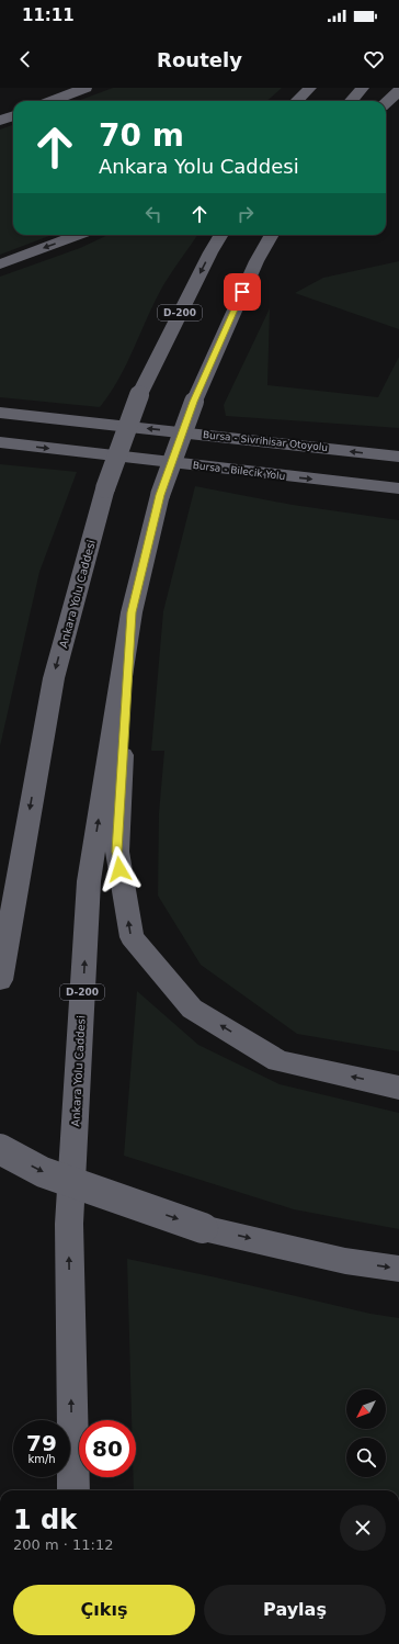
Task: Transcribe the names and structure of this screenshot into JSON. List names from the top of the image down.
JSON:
{
  "streets": {
    "highway": [
      "D-200",
      "Bursa - Sivrihisar Otoyolu",
      "Bursa - Bilecik Yolu",
      "Ankara Yolu Caddesi"
    ]
  },
  "one_way": ["Bursa - Sivrihisar Otoyolu", "Bursa - Bilecik Yolu"],
  "north": "bottom left",
  "page": {
    "status": "11:11",
    "header": "Routely",
    "turn": ["70 m", "Ankara Yolu Caddesi"],
    "speed": "79 km/h",
    "limit": "80",
    "heading": ["1 dk", "200 m · 11:12"],
    "buttons": ["Çıkış", "Paylaş"]
  }
}
